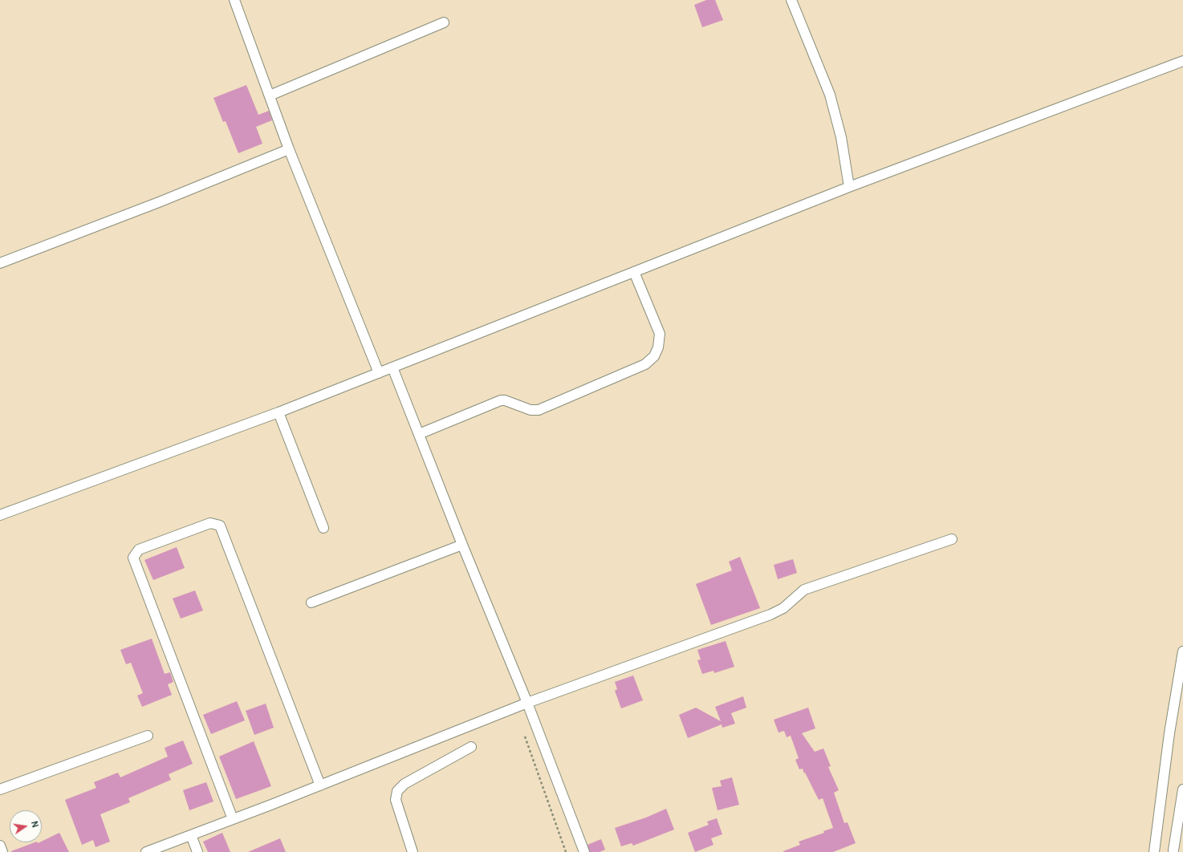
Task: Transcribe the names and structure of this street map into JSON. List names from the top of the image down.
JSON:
{
  "north": "right"
}
